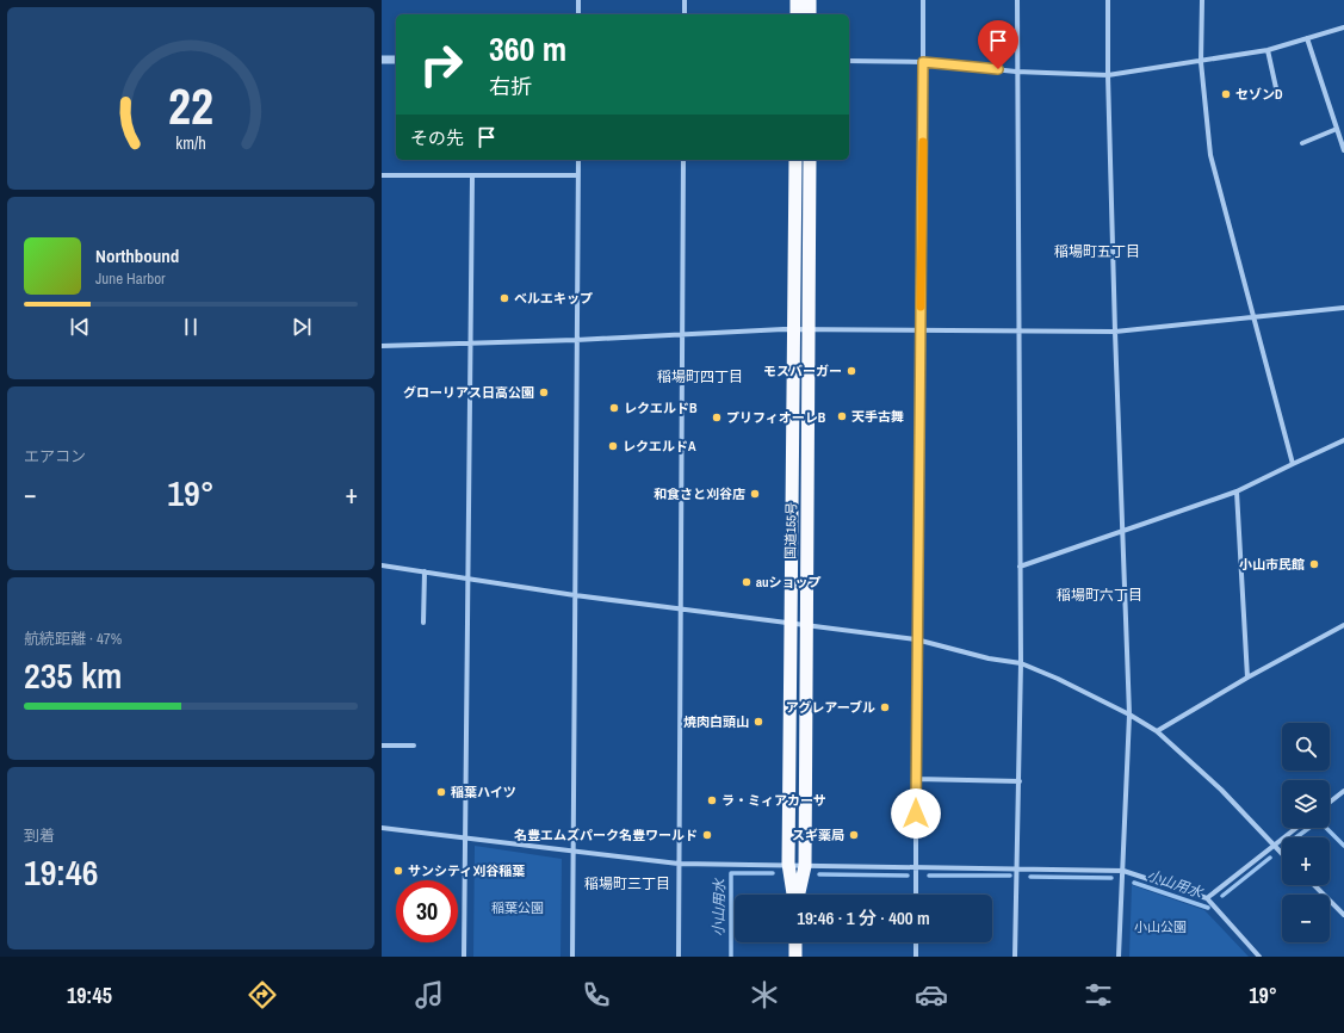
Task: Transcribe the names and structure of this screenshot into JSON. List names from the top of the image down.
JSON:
{
  "streets": {
    "highway": ["国道155号"]
  },
  "districts": [
    "稲場町五丁目",
    "稲場町四丁目",
    "稲場町六丁目",
    "稲場町三丁目"
  ],
  "water": ["小山用水"],
  "parks": ["稲葉公園", "小山公園"],
  "places": [
    "セゾンD",
    "ベルエキップ",
    "モスバーガー",
    "グローリアス日高公園",
    "レクエルドB",
    "天手古舞",
    "プリフィオーレB",
    "レクエルドA",
    "和食さと刈谷店",
    "小山市民館",
    "auショップ",
    "アグレアーブル",
    "焼肉白頭山",
    "稲葉ハイツ",
    "ラ・ミィアカーサ",
    "名豊エムズパーク名豊ワールド",
    "スギ薬局",
    "サンシティ刈谷稲葉"
  ],
  "page": {
    "turn": ["360 m", "右折"],
    "then": "その先",
    "song": ["Northbound", "June Harbor"],
    "tile": [
      "エアコン",
      ["航続距離 · 47%", "235 km"],
      ["到着", "19:46"]
    ],
    "heat": ["−", "19°", "+"],
    "map_buttons": ["+", "−"],
    "limit": "30",
    "trip": "19:46 · 1 分 · 400 m",
    "tabs": ["19:45", "19°"],
    "gauge": ["22", "km/h"]
  }
}
